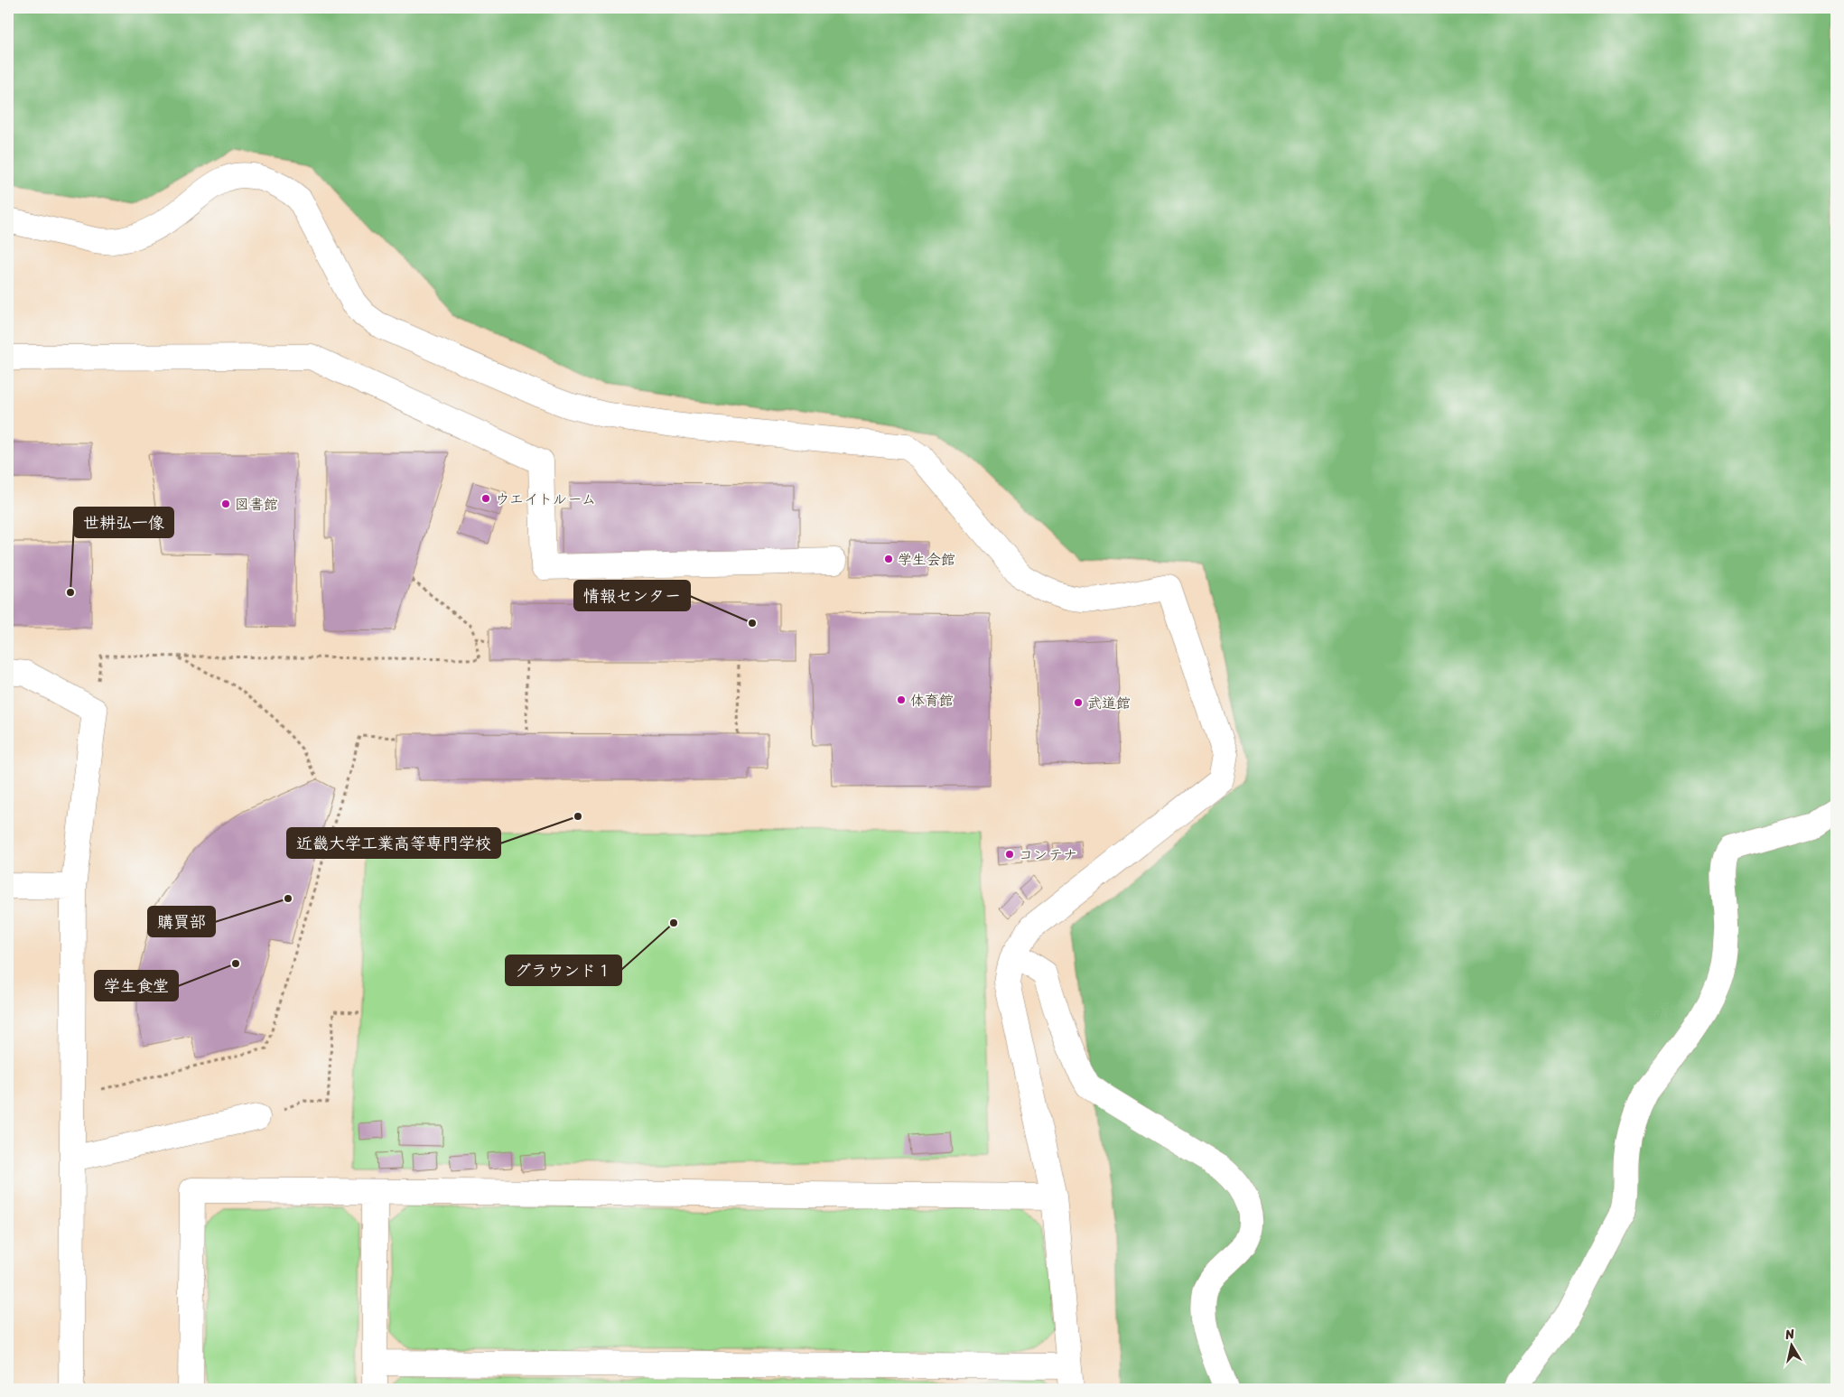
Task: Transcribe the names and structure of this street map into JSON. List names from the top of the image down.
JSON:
{
  "places": [
    "ウエイトルーム",
    "図書館",
    "学生会館",
    "世耕弘一像",
    "情報センター",
    "体育館",
    "武道館",
    "近畿大学工業高等専門学校",
    "コンテナ",
    "購買部",
    "グラウンド１",
    "学生食堂"
  ],
  "north": "top"
}
